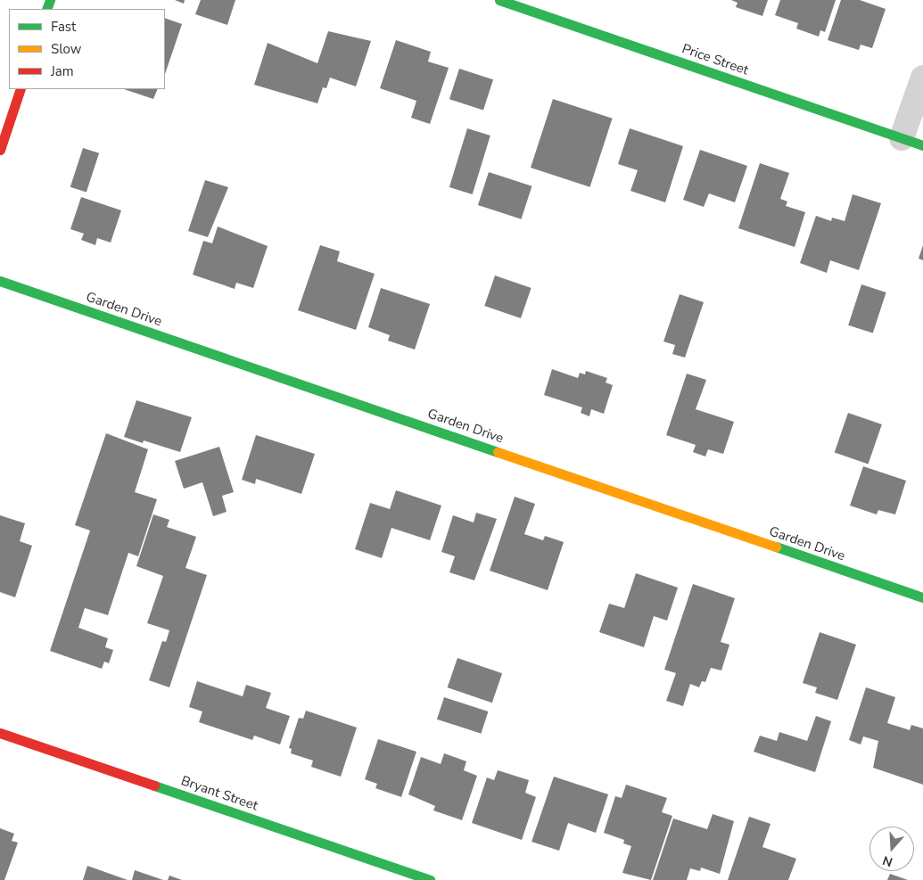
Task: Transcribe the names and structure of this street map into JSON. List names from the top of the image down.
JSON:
{
  "streets": {
    "street": ["Price Street", "Garden Drive", "Bryant Street"]
  },
  "legend": ["Fast", "Slow", "Jam"],
  "north": "bottom"
}
